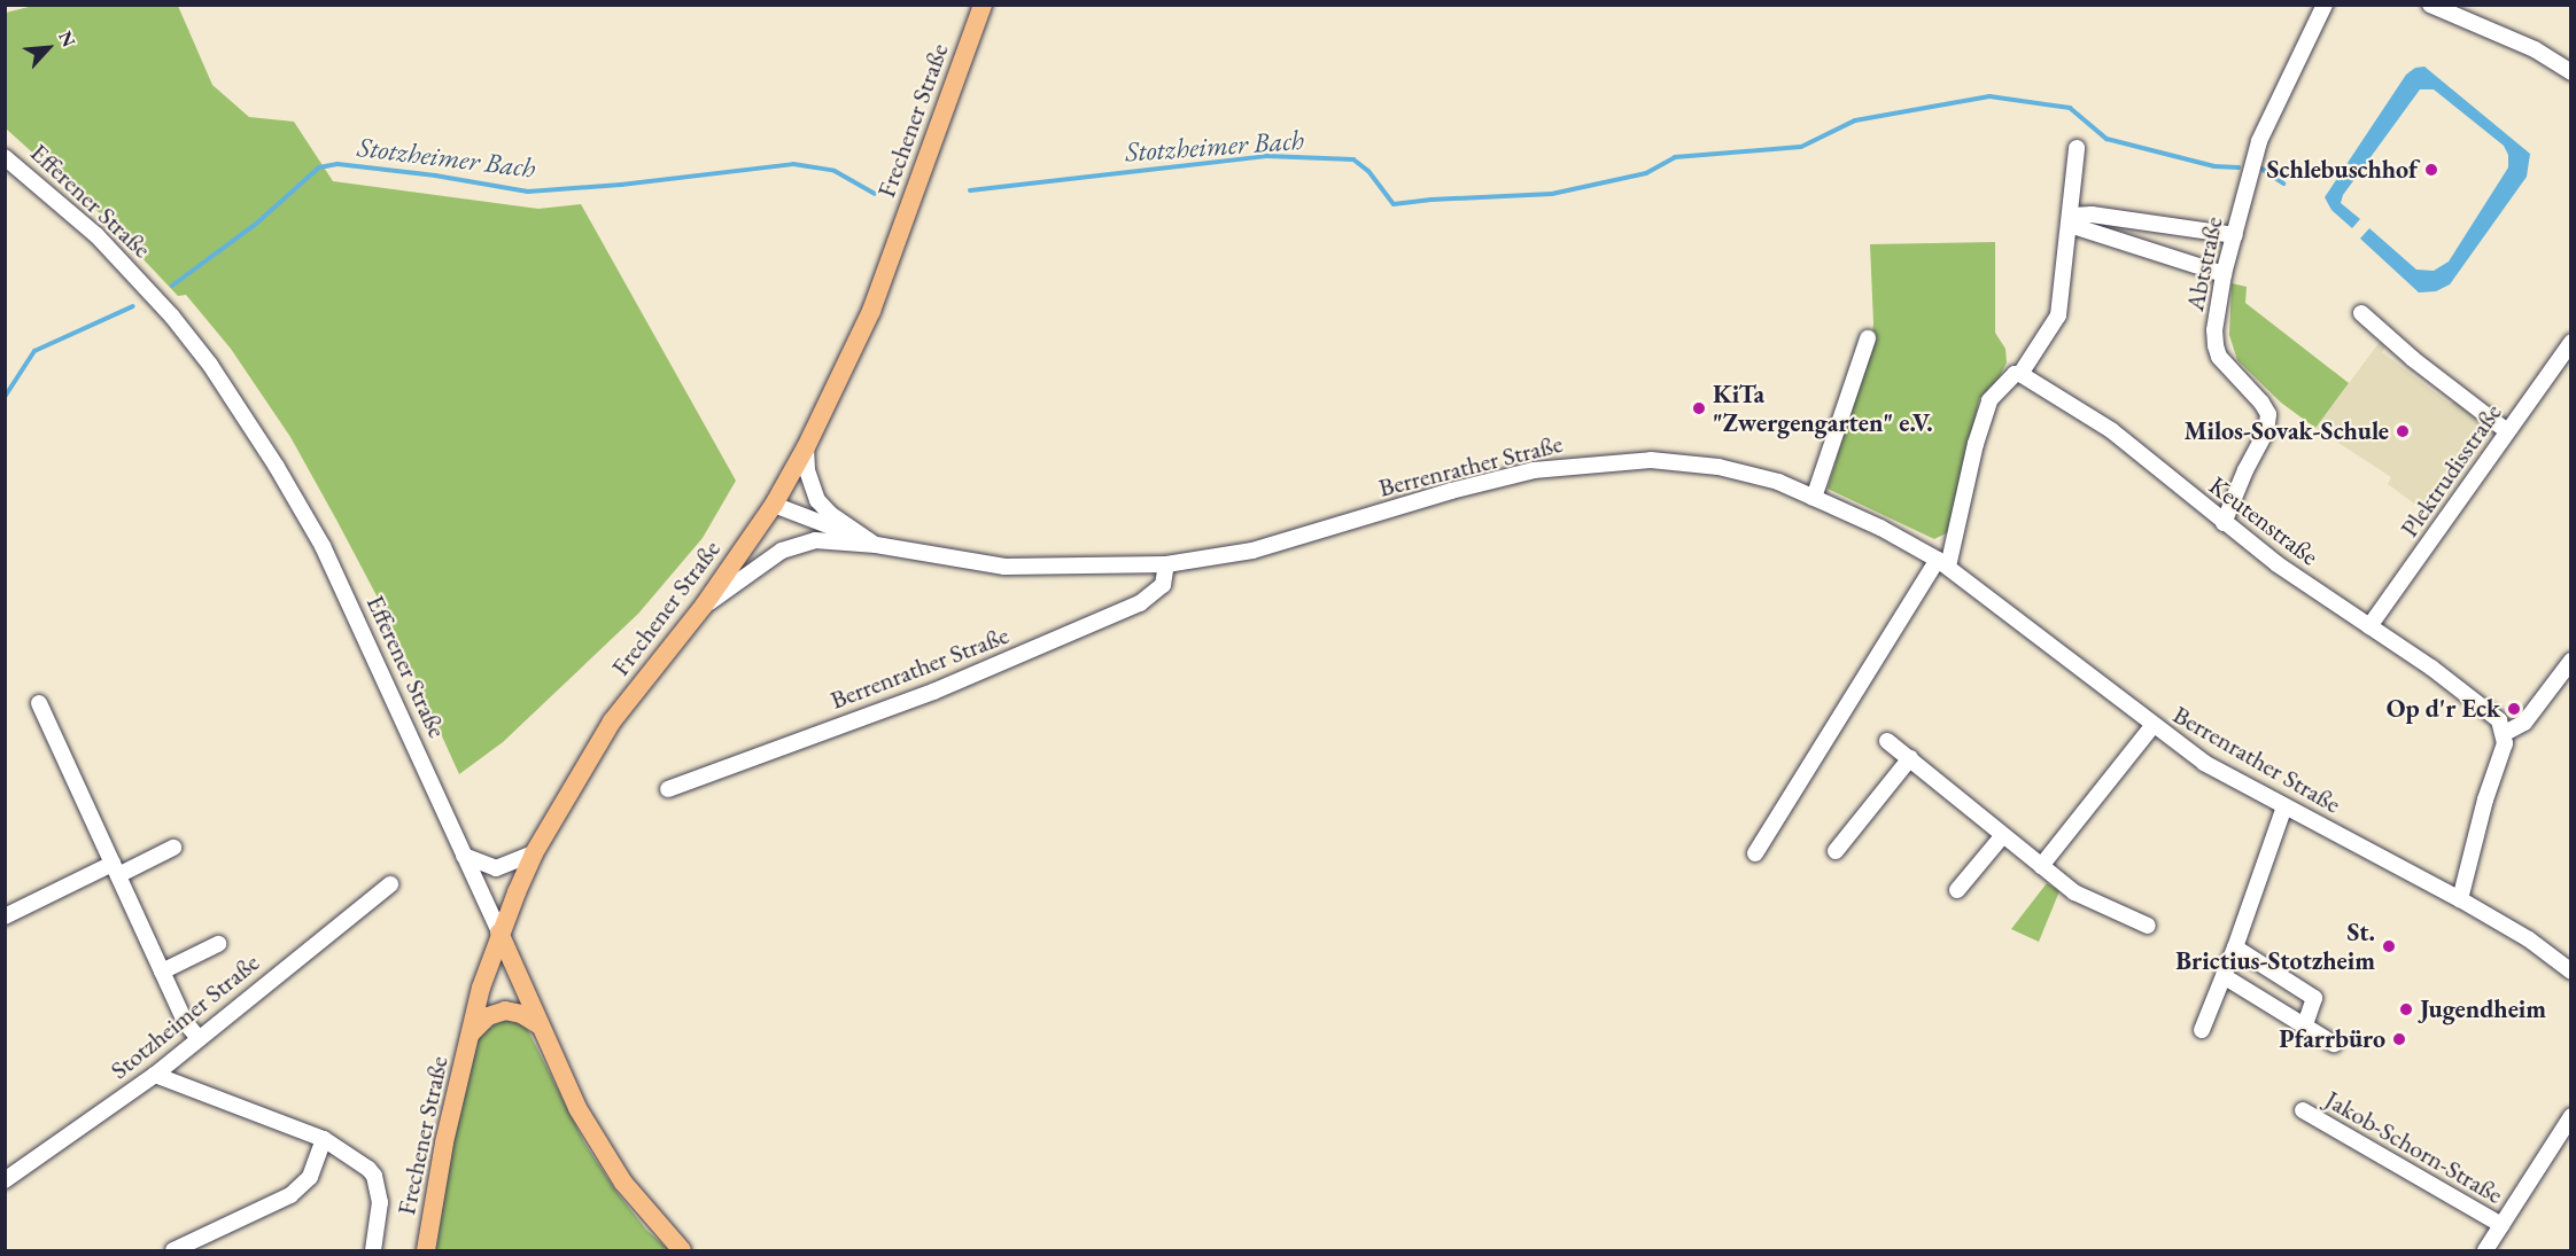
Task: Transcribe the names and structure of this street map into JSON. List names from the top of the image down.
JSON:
{
  "streets": {
    "main road": ["Frechener Straße", "Efferener Straße"],
    "street": [
      "Abtstraße",
      "Berrenrather Straße",
      "Plektrudisstraße",
      "Keutenstraße",
      "Stotzheimer Straße",
      "Jakob-Schorn-Straße"
    ]
  },
  "crossings": [
    ["Frechener Straße", "Efferener Straße"],
    ["Frechener Straße", "Berrenrather Straße"],
    ["Abtstraße", "Keutenstraße"],
    ["Plektrudisstraße", "Keutenstraße"]
  ],
  "water": ["Stotzheimer Bach"],
  "places": [
    "Schlebuschhof",
    "KiTa \"Zwergengarten\" e.V.",
    "Milos-Sovak-Schule",
    "Op d'r Eck",
    "St. Brictius-Stotzheim",
    "Jugendheim",
    "Pfarrbüro"
  ],
  "north": "top right"
}
